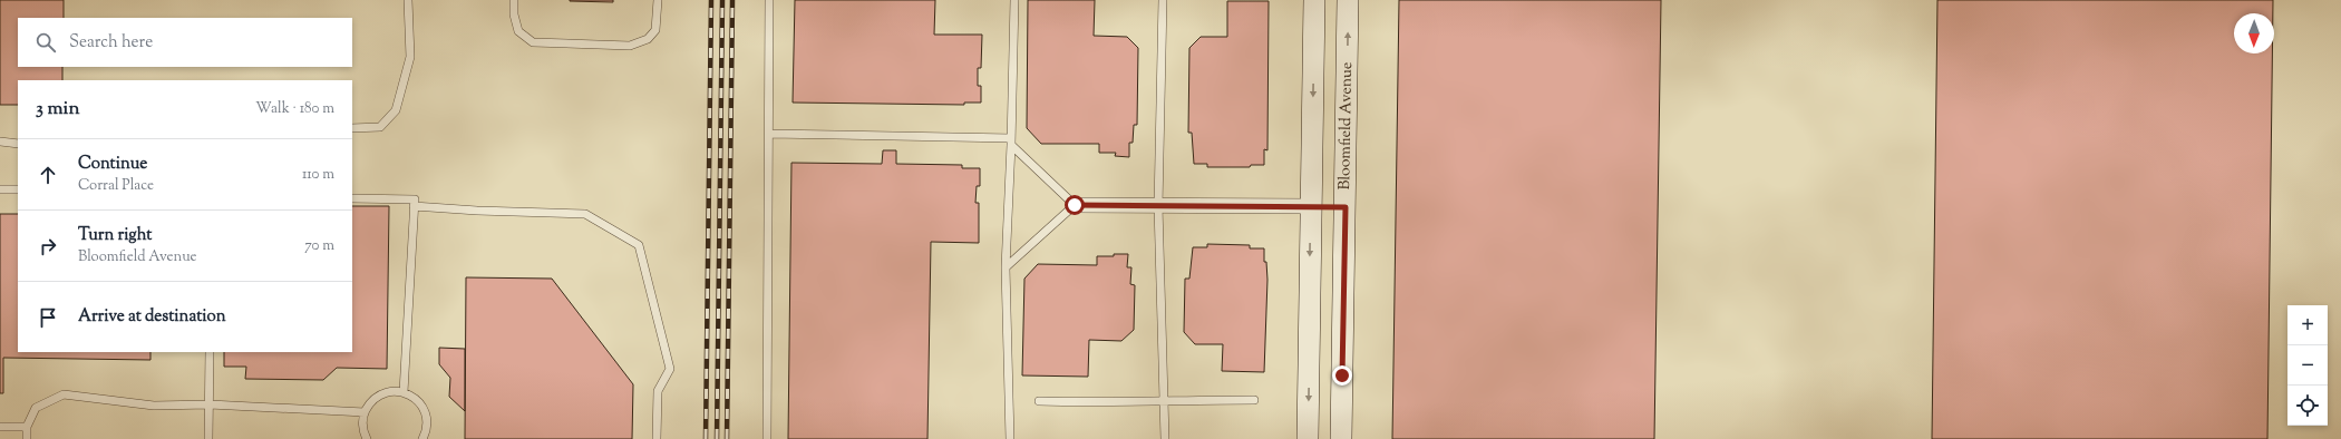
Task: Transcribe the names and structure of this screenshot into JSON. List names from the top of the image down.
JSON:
{
  "streets": {
    "main road": ["Bloomfield Avenue"]
  },
  "north": "bottom",
  "page": {
    "search": "Search here",
    "heading": ["3 min", "Walk · 180 m"],
    "list": [
      ["Continue", "Corral Place", "110 m"],
      ["Turn right", "Bloomfield Avenue", "70 m"],
      "Arrive at destination"
    ],
    "map_buttons": ["+", "−"]
  }
}
